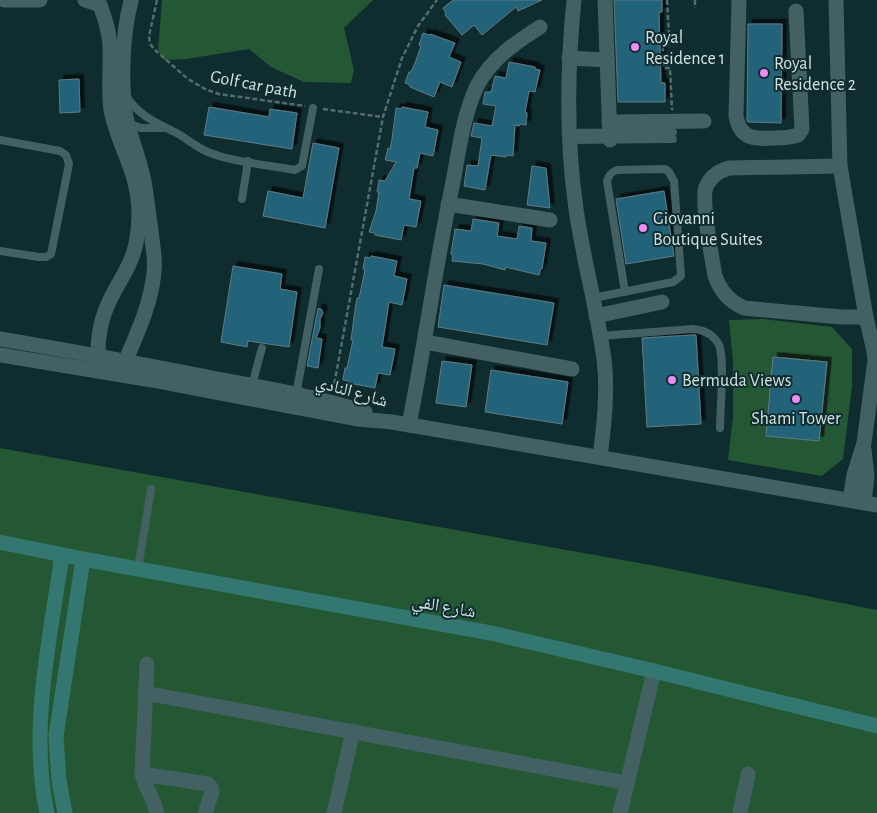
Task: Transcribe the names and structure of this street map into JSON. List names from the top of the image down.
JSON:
{
  "streets": {
    "street": ["شارع النادي", "شارع الفي"],
    "path": ["Golf car path"]
  },
  "places": [
    "Royal Residence 1",
    "Royal Residence 2",
    "Giovanni Boutique Suites",
    "Bermuda Views",
    "Shami Tower"
  ]
}
